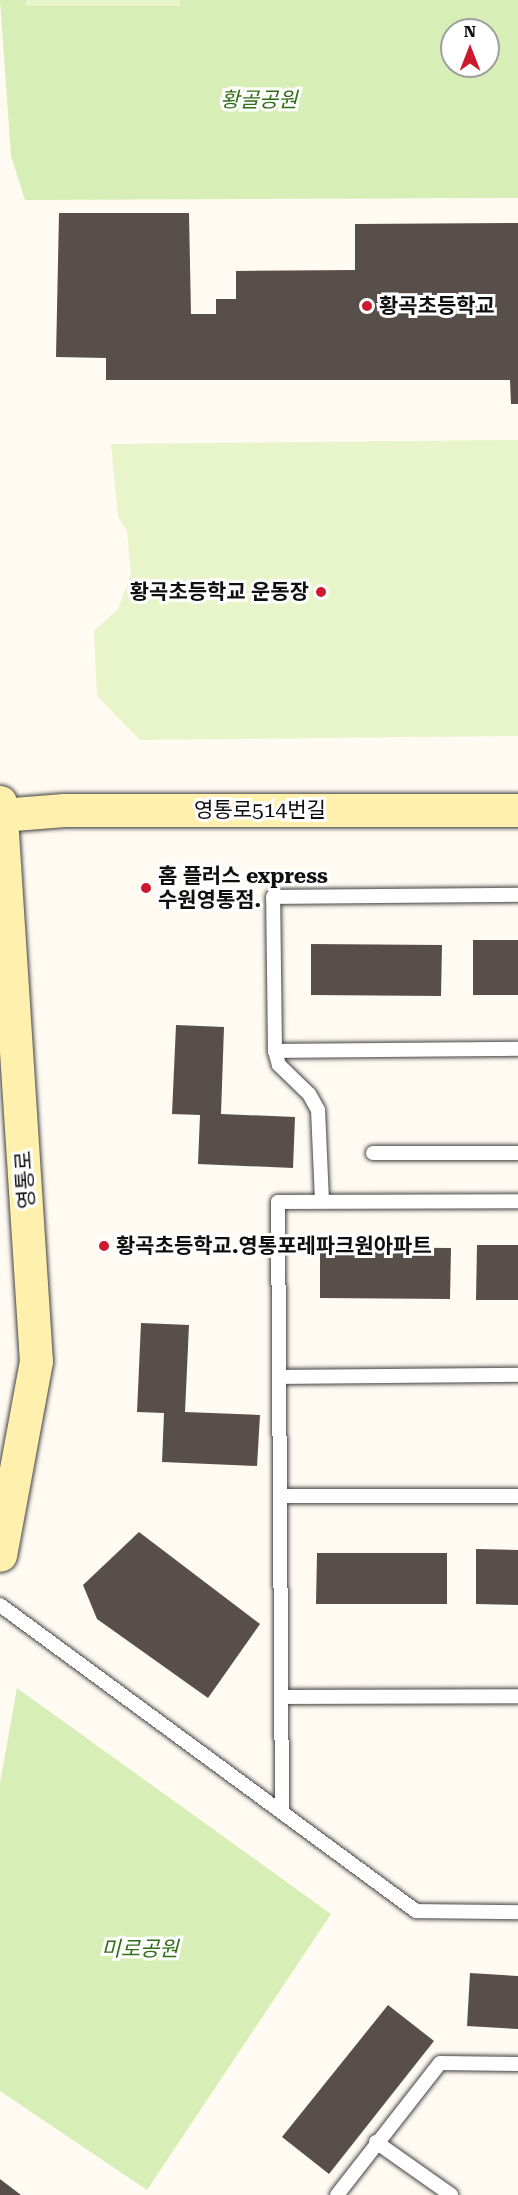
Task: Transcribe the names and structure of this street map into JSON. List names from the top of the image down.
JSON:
{
  "streets": {
    "street": ["영통로514번길", "영통로"]
  },
  "crossings": [
    ["영통로514번길", "영통로"]
  ],
  "parks": ["황골공원", "미로공원"],
  "places": [
    "황곡초등학교",
    "황곡초등학교 운동장",
    "홈 플러스 express 수원영통점.",
    "황곡초등학교.영통포레파크원아파트"
  ],
  "north": "top"
}
